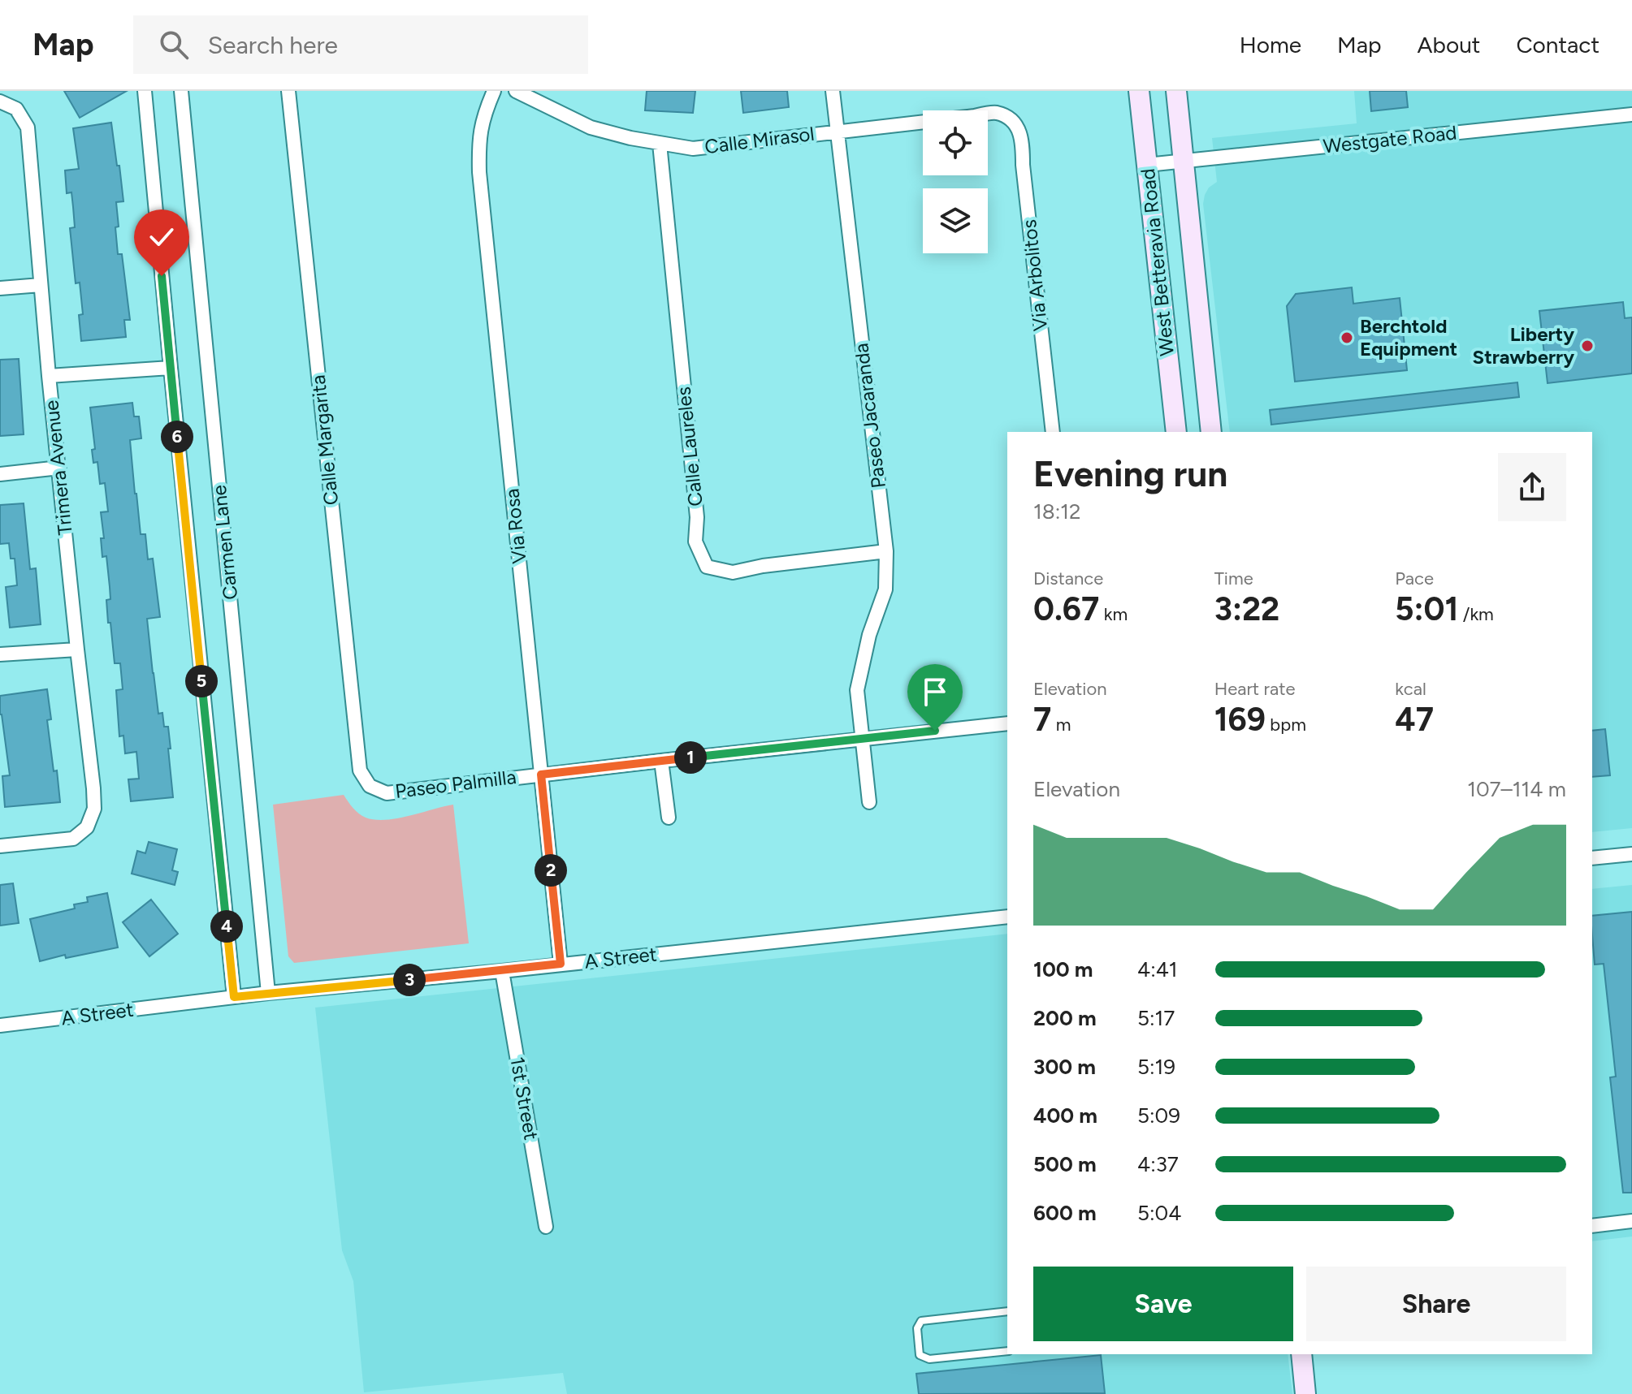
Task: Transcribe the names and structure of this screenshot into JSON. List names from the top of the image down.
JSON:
{
  "streets": {
    "street": [
      "Westgate Road",
      "Calle Mirasol",
      "West Betteravia Road",
      "Via Arbolitos",
      "Paseo Jacaranda",
      "Calle Margarita",
      "Calle Laureles",
      "Trimera Avenue",
      "Via Rosa",
      "Carmen Lane",
      "Paseo Palmilla",
      "A Street",
      "1st Street"
    ]
  },
  "crossings": [
    ["Westgate Road", "West Betteravia Road"],
    ["Calle Mirasol", "Via Arbolitos"],
    ["Calle Mirasol", "Paseo Jacaranda"],
    ["Calle Mirasol", "Calle Laureles"],
    ["Paseo Jacaranda", "Calle Laureles"],
    ["Paseo Jacaranda", "Paseo Palmilla"],
    ["Calle Margarita", "Paseo Palmilla"],
    ["Via Rosa", "Paseo Palmilla"],
    ["Via Rosa", "A Street"],
    ["Carmen Lane", "A Street"],
    ["A Street", "1st Street"]
  ],
  "places": ["Berchtold Equipment", "Liberty Strawberry"],
  "page": {
    "header": "Map",
    "search": "Search here",
    "nav": [
      "Home",
      "Map",
      "About",
      "Contact"
    ],
    "pins": [
      "6",
      "5",
      "1",
      "2",
      "4",
      "3"
    ],
    "heading": ["Evening run", "18:12"],
    "stats": [
      ["Distance", "0.67 km"],
      ["Time", "3:22"],
      ["Pace", "5:01 /km"],
      ["Elevation", "7 m"],
      ["Heart rate", "169 bpm"],
      ["kcal", "47"]
    ],
    "chart": ["Elevation", "107–114 m"],
    "list": [
      {
        "name": "100 m",
        "note": "4:41"
      },
      {
        "name": "200 m",
        "note": "5:17"
      },
      {
        "name": "300 m",
        "note": "5:19"
      },
      {
        "name": "400 m",
        "note": "5:09"
      },
      {
        "name": "500 m",
        "note": "4:37"
      },
      {
        "name": "600 m",
        "note": "5:04"
      }
    ],
    "buttons": ["Save", "Share"]
  }
}
